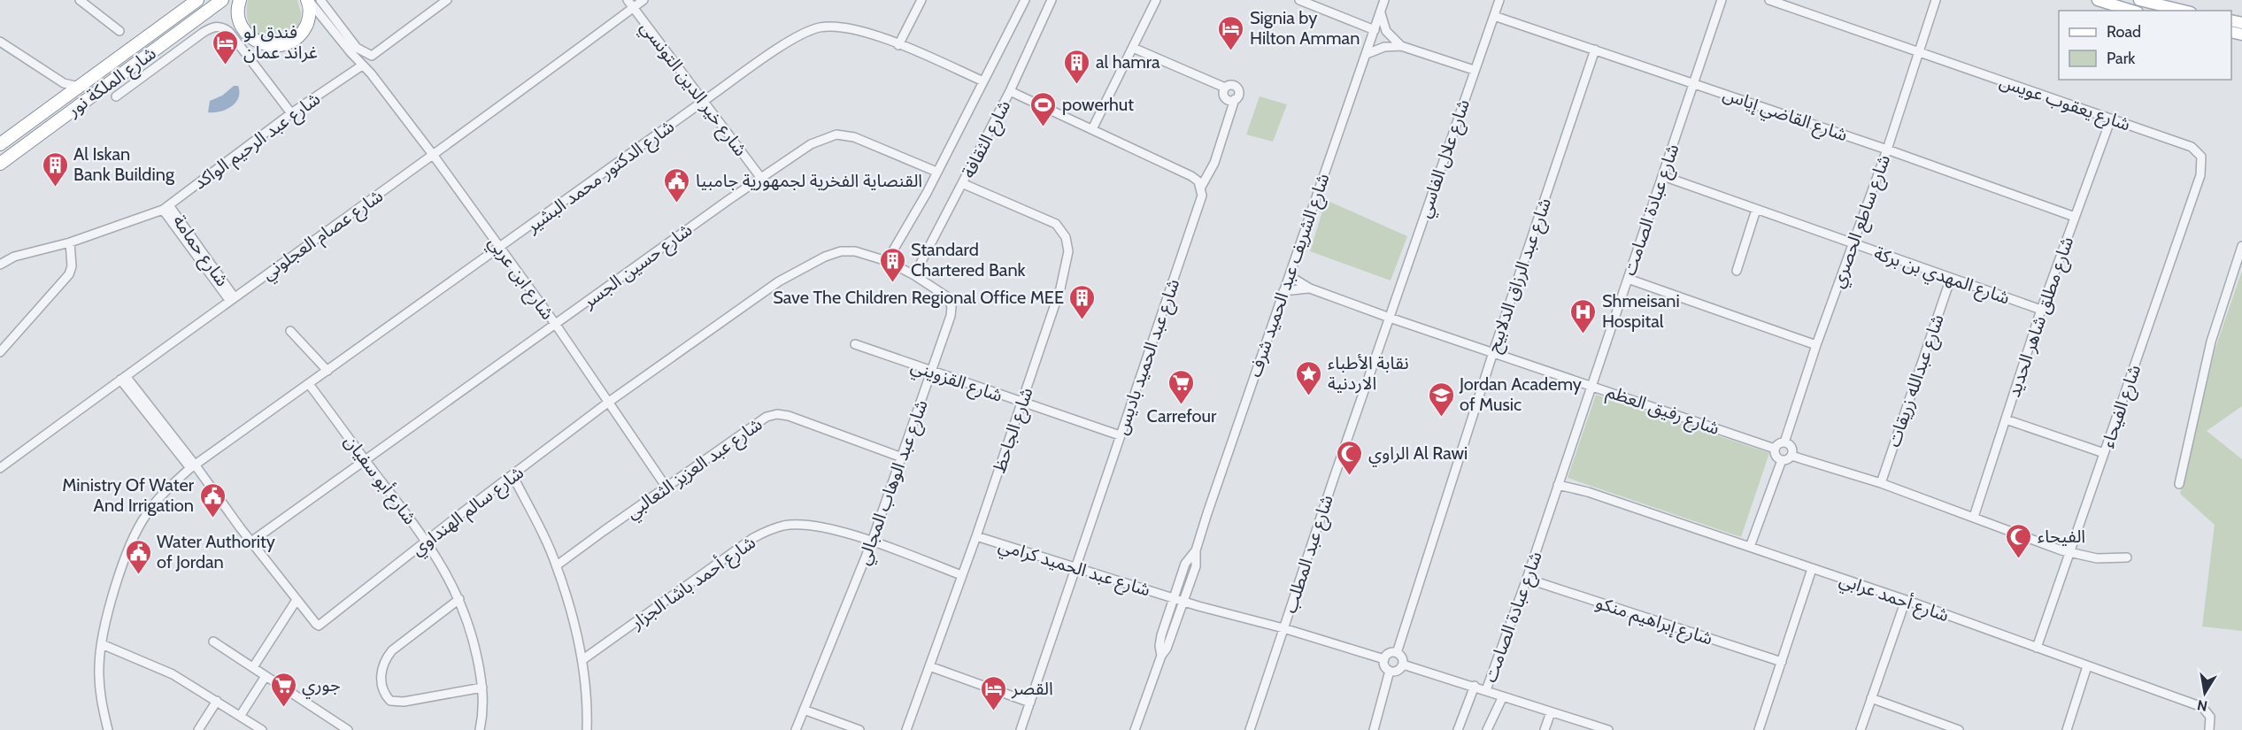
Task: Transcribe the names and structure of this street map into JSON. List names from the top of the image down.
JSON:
{
  "streets": {
    "highway": ["شارع الملكة نور"],
    "street": [
      "شارع خير الدين التونسي",
      "شارع يعقوب عويس",
      "شارع القاضي إياس",
      "شارع الثقافة",
      "شارع عبد الرحيم الواكد",
      "شارع علال الفاسي",
      "شارع الدكتور محمد البشير",
      "شارع عبادة الصامت",
      "شارع ساطع الحصري",
      "شارع عصام العجلوني",
      "شارع حمامة",
      "شارع حسين الجسر",
      "شارع الشريف عبد الحميد شرف",
      "شارع عبد الرزاق الدلابيح",
      "شارع المهدي بن بركة",
      "شارع ابن عربي",
      "شارع مطلق شاهر الحديد",
      "شارع عبد الحميد باديس",
      "شارع القزويني",
      "شارع عبدالله زريقات",
      "شارع الفيحاء",
      "شارع رفيق العظم",
      "شارع الجاحظ",
      "شارع عبد العزيز الثعالبي",
      "شارع أبو سفيان",
      "شارع عبد الوهاب المجالي",
      "شارع سالم الهنداوي",
      "شارع عبد المطلب",
      "شارع عبد الحميد كرامي",
      "شارع أحمد باشا الجزار",
      "شارع أحمد عرابي",
      "شارع إبراهيم منكو"
    ]
  },
  "crossings": [
    ["شارع خير الدين التونسي", "شارع الدكتور محمد البشير"],
    ["شارع خير الدين التونسي", "شارع عصام العجلوني"],
    ["شارع خير الدين التونسي", "شارع حسين الجسر"],
    ["شارع يعقوب عويس", "شارع ساطع الحصري"],
    ["شارع يعقوب عويس", "شارع مطلق شاهر الحديد"],
    ["شارع يعقوب عويس", "شارع الفيحاء"],
    ["شارع القاضي إياس", "شارع علال الفاسي"],
    ["شارع القاضي إياس", "شارع عبادة الصامت"],
    ["شارع القاضي إياس", "شارع ساطع الحصري"],
    ["شارع القاضي إياس", "شارع عبد الرزاق الدلابيح"],
    ["شارع القاضي إياس", "شارع مطلق شاهر الحديد"],
    ["شارع الثقافة", "شارع الدكتور محمد البشير"],
    ["شارع الثقافة", "شارع حسين الجسر"],
    ["شارع الثقافة", "شارع الجاحظ"],
    ["شارع الثقافة", "شارع عبد الوهاب المجالي"],
    ["شارع الثقافة", "شارع سالم الهنداوي"],
    ["شارع عبد الرحيم الواكد", "شارع حمامة"],
    ["شارع عبد الرحيم الواكد", "شارع ابن عربي"],
    ["شارع علال الفاسي", "شارع رفيق العظم"],
    ["شارع علال الفاسي", "شارع عبد المطلب"],
    ["شارع الدكتور محمد البشير", "شارع ابن عربي"],
    ["شارع الدكتور محمد البشير", "شارع أبو سفيان"],
    ["شارع الدكتور محمد البشير", "شارع سالم الهنداوي"],
    ["شارع عبادة الصامت", "شارع المهدي بن بركة"],
    ["شارع عبادة الصامت", "شارع رفيق العظم"],
    ["شارع عبادة الصامت", "شارع أحمد عرابي"],
    ["شارع عبادة الصامت", "شارع إبراهيم منكو"],
    ["شارع ساطع الحصري", "شارع المهدي بن بركة"],
    ["شارع ساطع الحصري", "شارع رفيق العظم"],
    ["شارع عصام العجلوني", "شارع حمامة"],
    ["شارع عصام العجلوني", "شارع ابن عربي"],
    ["شارع عصام العجلوني", "شارع سالم الهنداوي"],
    ["شارع حسين الجسر", "شارع ابن عربي"],
    ["شارع حسين الجسر", "شارع أبو سفيان"],
    ["شارع حسين الجسر", "شارع سالم الهنداوي"],
    ["شارع الشريف عبد الحميد شرف", "شارع رفيق العظم"],
    ["شارع الشريف عبد الحميد شرف", "شارع عبد الحميد كرامي"],
    ["شارع عبد الرزاق الدلابيح", "شارع رفيق العظم"],
    ["شارع عبد الرزاق الدلابيح", "شارع عبد الحميد كرامي"],
    ["شارع المهدي بن بركة", "شارع مطلق شاهر الحديد"],
    ["شارع المهدي بن بركة", "شارع عبدالله زريقات"],
    ["شارع ابن عربي", "شارع عبد العزيز الثعالبي"],
    ["شارع ابن عربي", "شارع سالم الهنداوي"],
    ["شارع عبد الحميد باديس", "شارع القزويني"],
    ["شارع عبد الحميد باديس", "شارع عبد الحميد كرامي"],
    ["شارع القزويني", "شارع الجاحظ"],
    ["شارع القزويني", "شارع عبد الوهاب المجالي"],
    ["شارع الفيحاء", "شارع أحمد عرابي"],
    ["شارع رفيق العظم", "شارع عبد المطلب"],
    ["شارع الجاحظ", "شارع عبد الحميد كرامي"],
    ["شارع الجاحظ", "شارع أحمد باشا الجزار"],
    ["شارع عبد العزيز الثعالبي", "شارع عبد الوهاب المجالي"],
    ["شارع أبو سفيان", "شارع سالم الهنداوي"],
    ["شارع عبد الوهاب المجالي", "شارع سالم الهنداوي"],
    ["شارع عبد الوهاب المجالي", "شارع أحمد باشا الجزار"],
    ["شارع عبد المطلب", "شارع عبد الحميد كرامي"]
  ],
  "places": {
    "hotel": ["Signia by Hilton Amman", "فندق لو غراند عمان", "القصر"],
    "building": [
      "al hamra",
      "Al Iskan Bank Building",
      "Standard Chartered Bank",
      "Save The Children Regional Office MEE"
    ],
    "sports": ["powerhut"],
    "public building": ["القنصاية الفخرية لجمهورية جامبيا", "Ministry Of Water And Irrigation", "Water Authority of Jordan"],
    "hospital": ["Shmeisani Hospital"],
    "place": ["نقابة الأطباء الاردنية"],
    "supermarket": ["Carrefour", "جوري"],
    "school or university": ["Jordan Academy of Music"],
    "mosque": ["الراوي Al Rawi", "الفيحاء"]
  },
  "legend": ["Road", "Park"],
  "north": "bottom"
}
